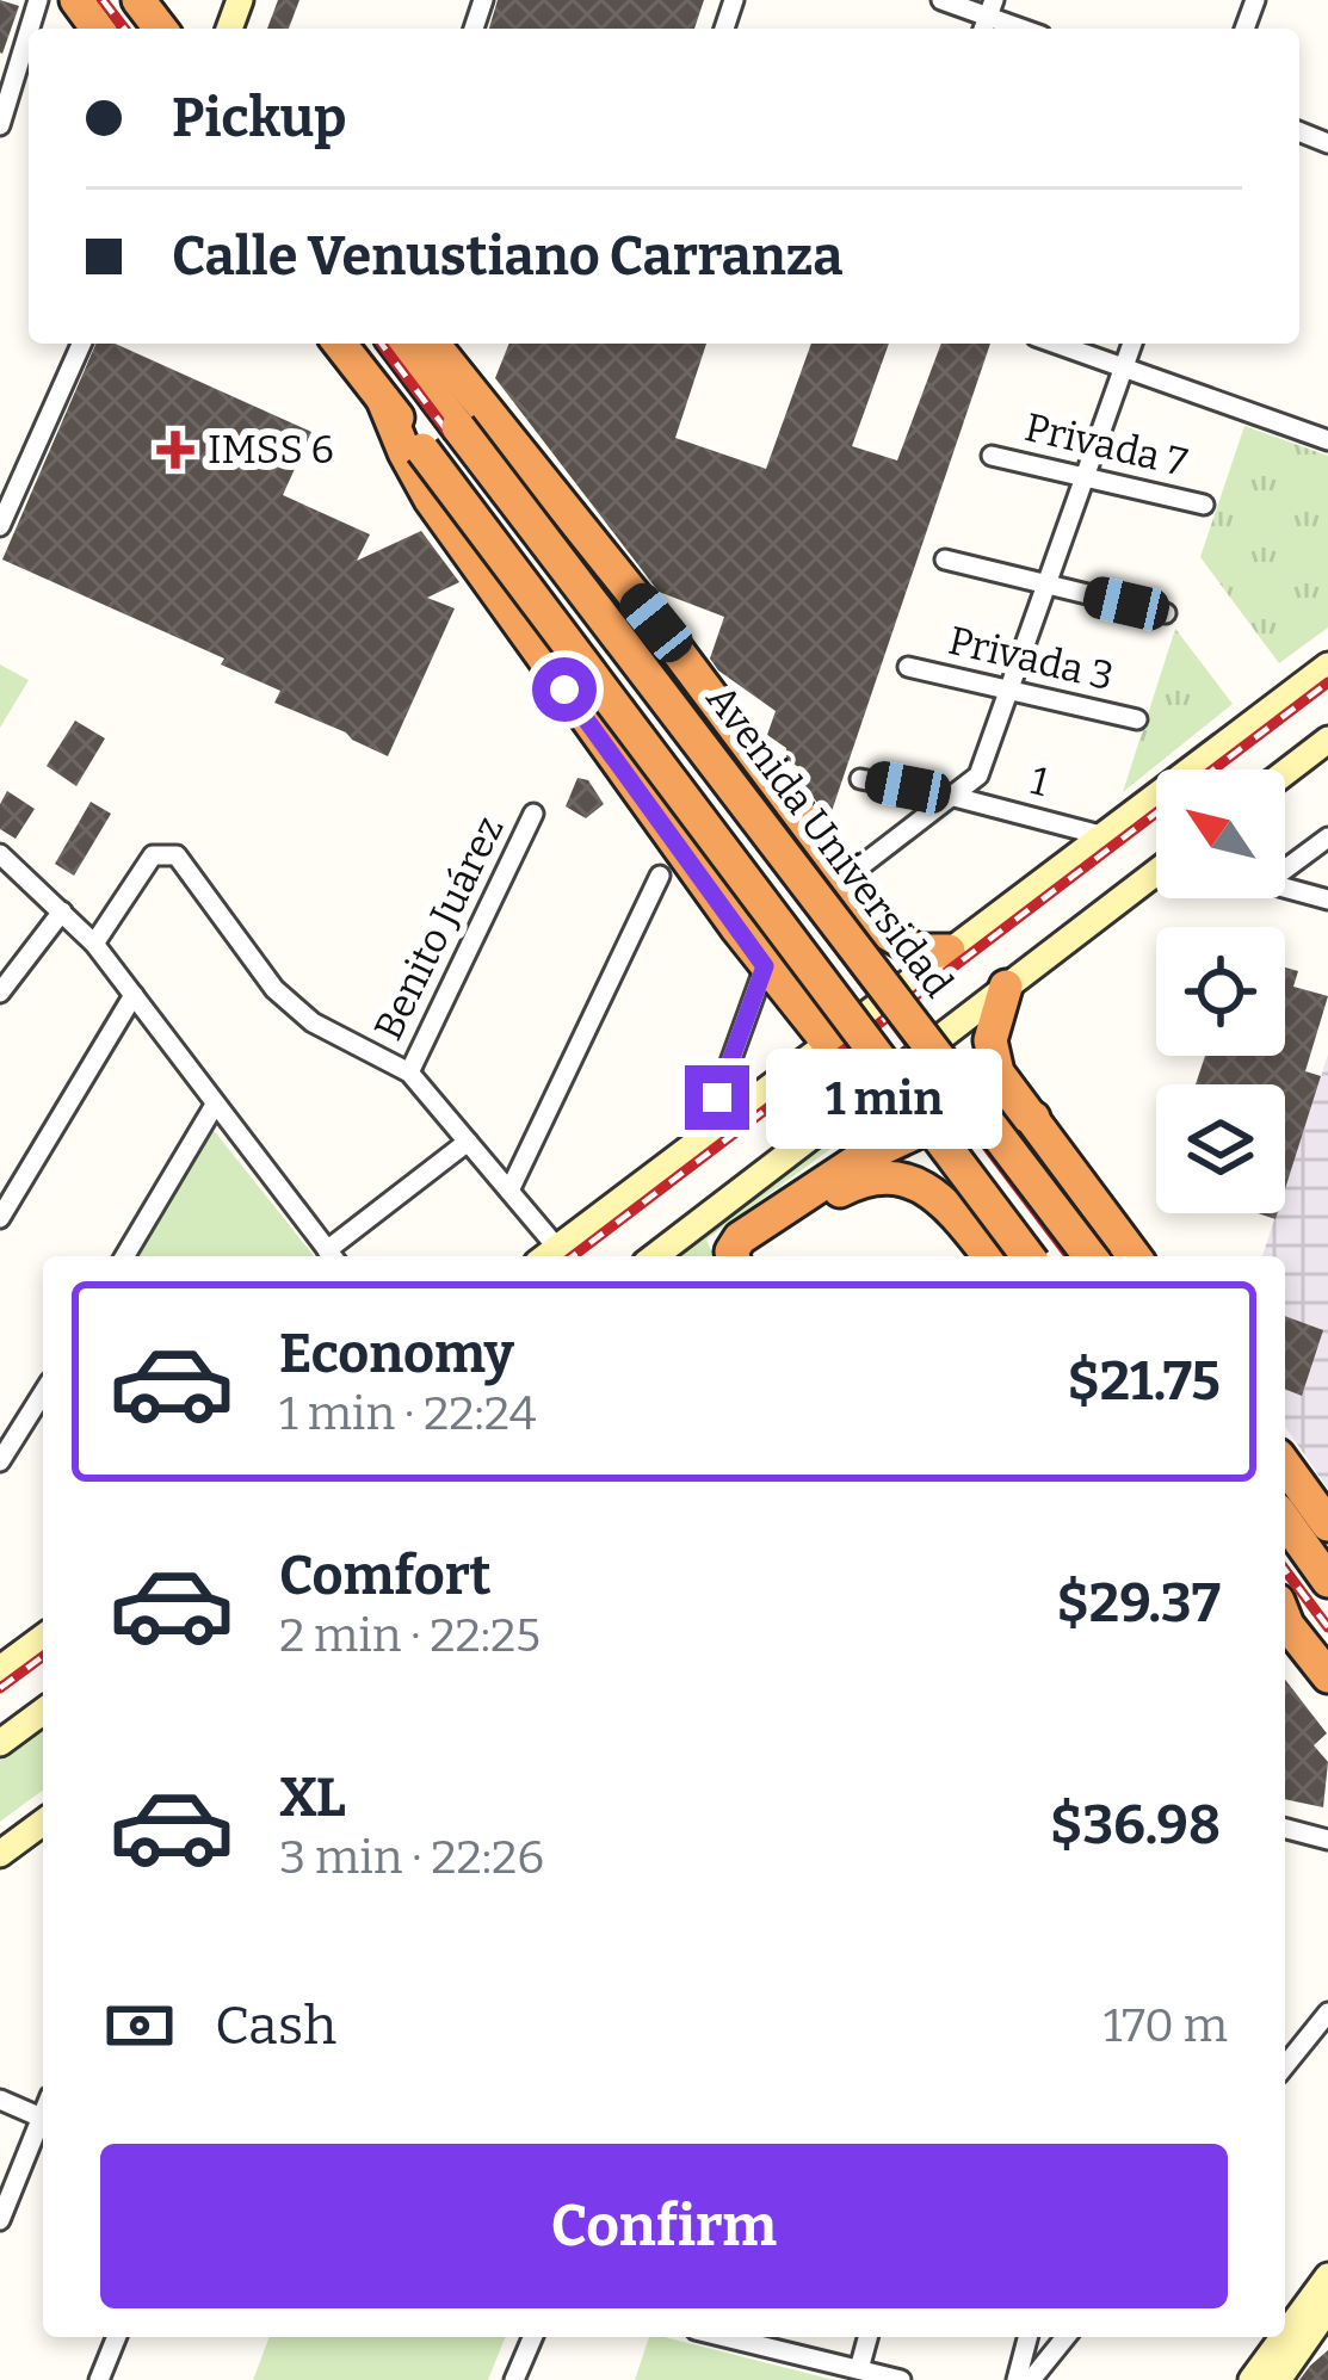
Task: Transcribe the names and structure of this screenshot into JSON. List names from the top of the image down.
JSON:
{
  "streets": {
    "highway": ["Avenida Universidad"],
    "street": [
      "Privada 7",
      "Privada 3",
      "1",
      "Benito Juárez"
    ]
  },
  "places": {
    "health": ["IMSS 6"]
  },
  "north": "top left",
  "page": {
    "banner": ["Pickup", "Calle Venustiano Carranza"],
    "bubble": "1 min",
    "list": [
      {
        "name": "Economy",
        "note": "1 min · 22:24",
        "value": "$21.75"
      },
      {
        "name": "Comfort",
        "note": "2 min · 22:25",
        "value": "$29.37"
      },
      {
        "name": "XL",
        "note": "3 min · 22:26",
        "value": "$36.98"
      }
    ],
    "pay": ["Cash", "170 m"],
    "buttons": "Confirm"
  }
}
